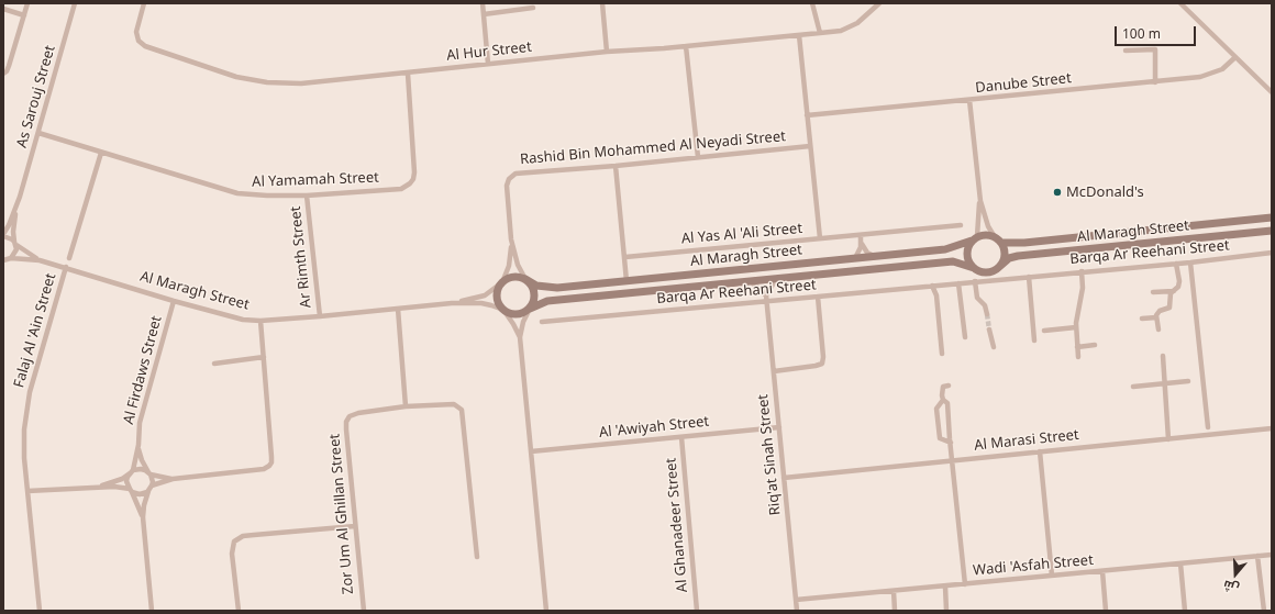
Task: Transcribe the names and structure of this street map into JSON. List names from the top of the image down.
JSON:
{
  "streets": {
    "street": [
      "Al Hur Street",
      "Danube Street",
      "As Sarouj Street",
      "Rashid Bin Mohammed Al Neyadi Street",
      "Al Yamamah Street",
      "Al Maragh Street",
      "Al Yas Al 'Ali Street",
      "Barqa Ar Reehani Street",
      "Ar Rimth Street",
      "Falaj Al 'Ain Street",
      "Al Firdaws Street",
      "Al 'Awiyah Street",
      "Al Marasi Street",
      "Riq'at Sinah Street",
      "Zor Um Al Ghillan Street",
      "Al Ghanadeer Street",
      "Wadi 'Asfah Street"
    ]
  },
  "crossings": [
    ["Al Hur Street", "Al Yamamah Street"],
    ["As Sarouj Street", "Al Yamamah Street"],
    ["As Sarouj Street", "Al Maragh Street"],
    ["Rashid Bin Mohammed Al Neyadi Street", "Al Maragh Street"],
    ["Al Yamamah Street", "Ar Rimth Street"],
    ["Al Maragh Street", "Ar Rimth Street"],
    ["Al Maragh Street", "Falaj Al 'Ain Street"],
    ["Al Maragh Street", "Al Firdaws Street"],
    ["Barqa Ar Reehani Street", "Riq'at Sinah Street"],
    ["Al 'Awiyah Street", "Riq'at Sinah Street"],
    ["Al 'Awiyah Street", "Al Ghanadeer Street"],
    ["Al Marasi Street", "Riq'at Sinah Street"],
    ["Riq'at Sinah Street", "Wadi 'Asfah Street"]
  ],
  "places": ["McDonald's"],
  "scale_bar": "100 m",
  "north": "bottom"
}
